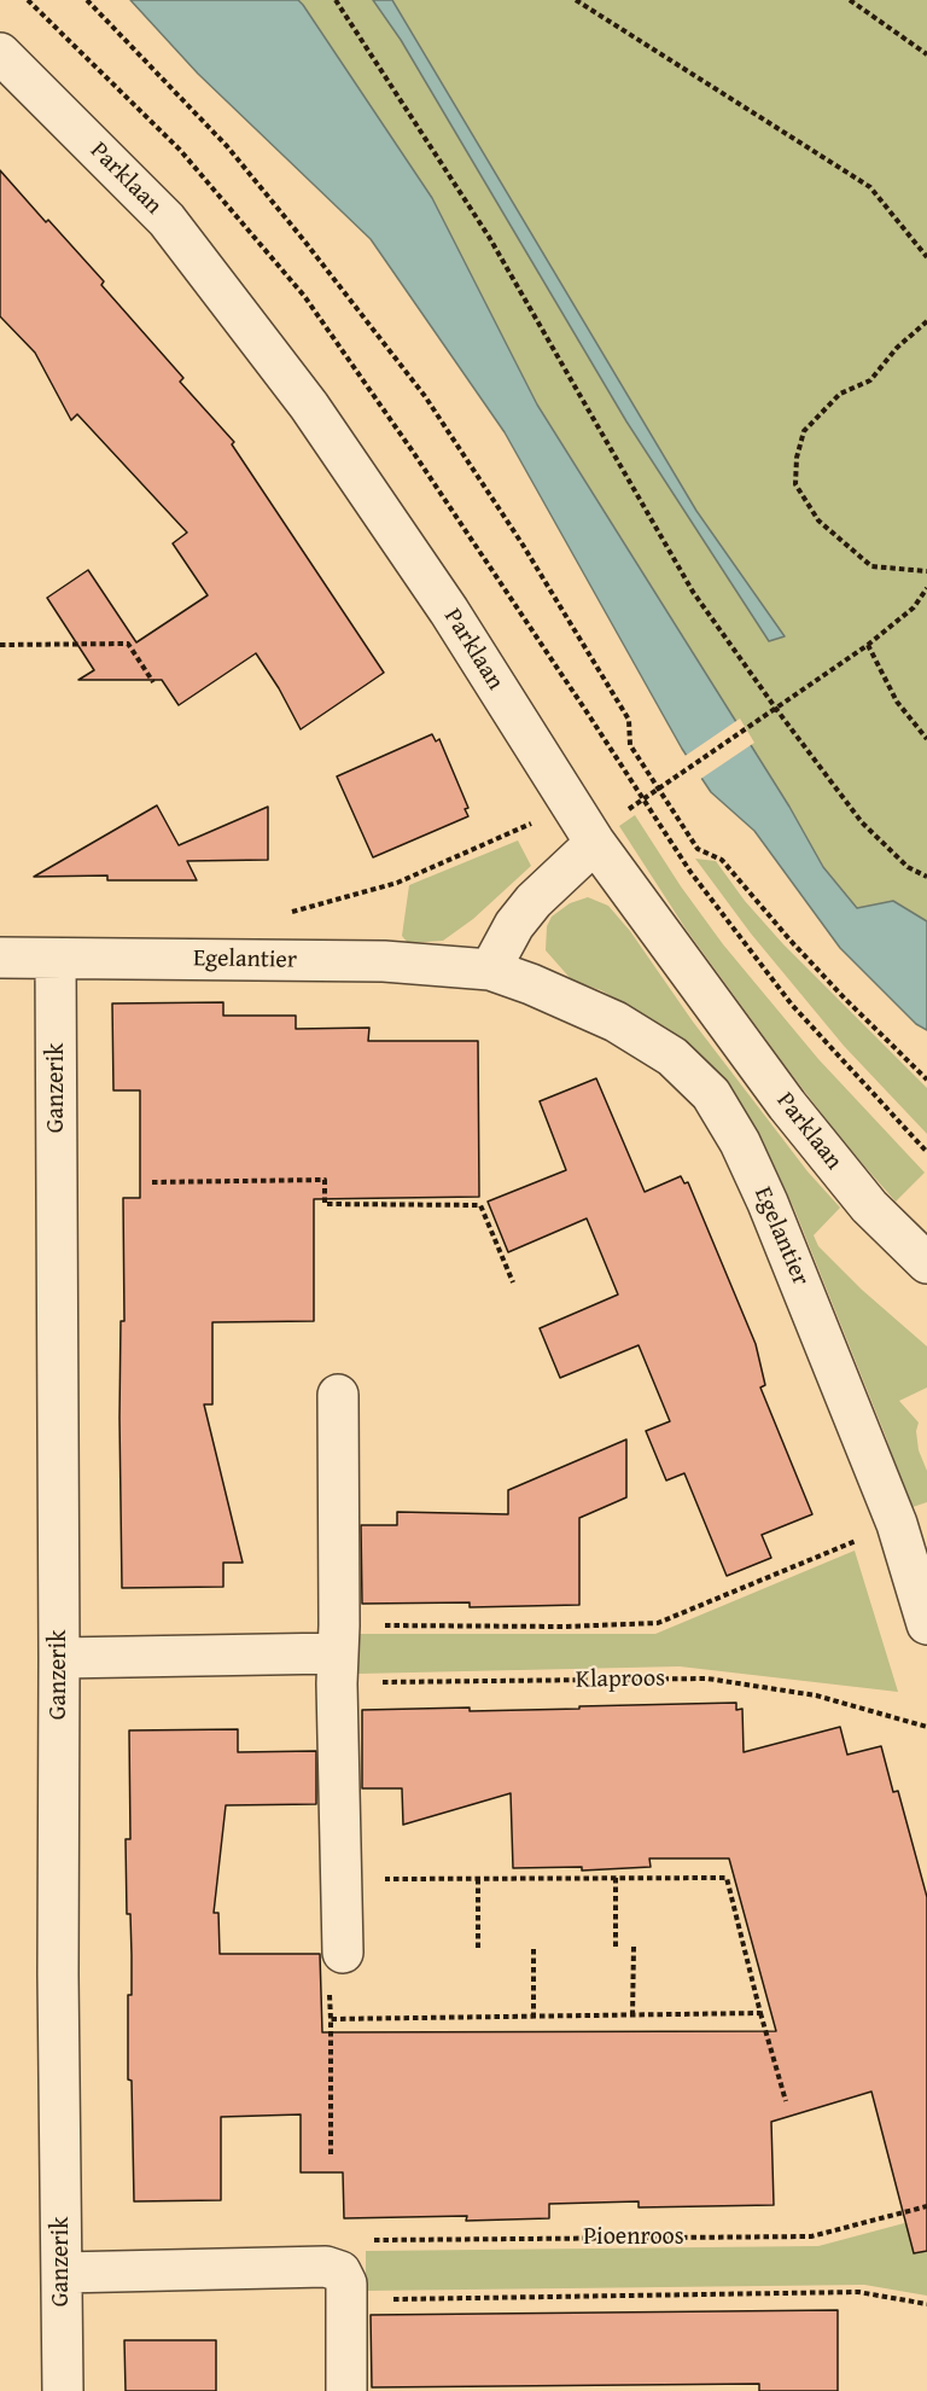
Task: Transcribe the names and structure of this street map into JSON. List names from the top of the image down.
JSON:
{
  "streets": {
    "street": ["Parklaan", "Egelantier", "Ganzerik"],
    "path": ["Klaproos", "Pioenroos"]
  },
  "crossings": [
    ["Egelantier", "Ganzerik"]
  ]
}
